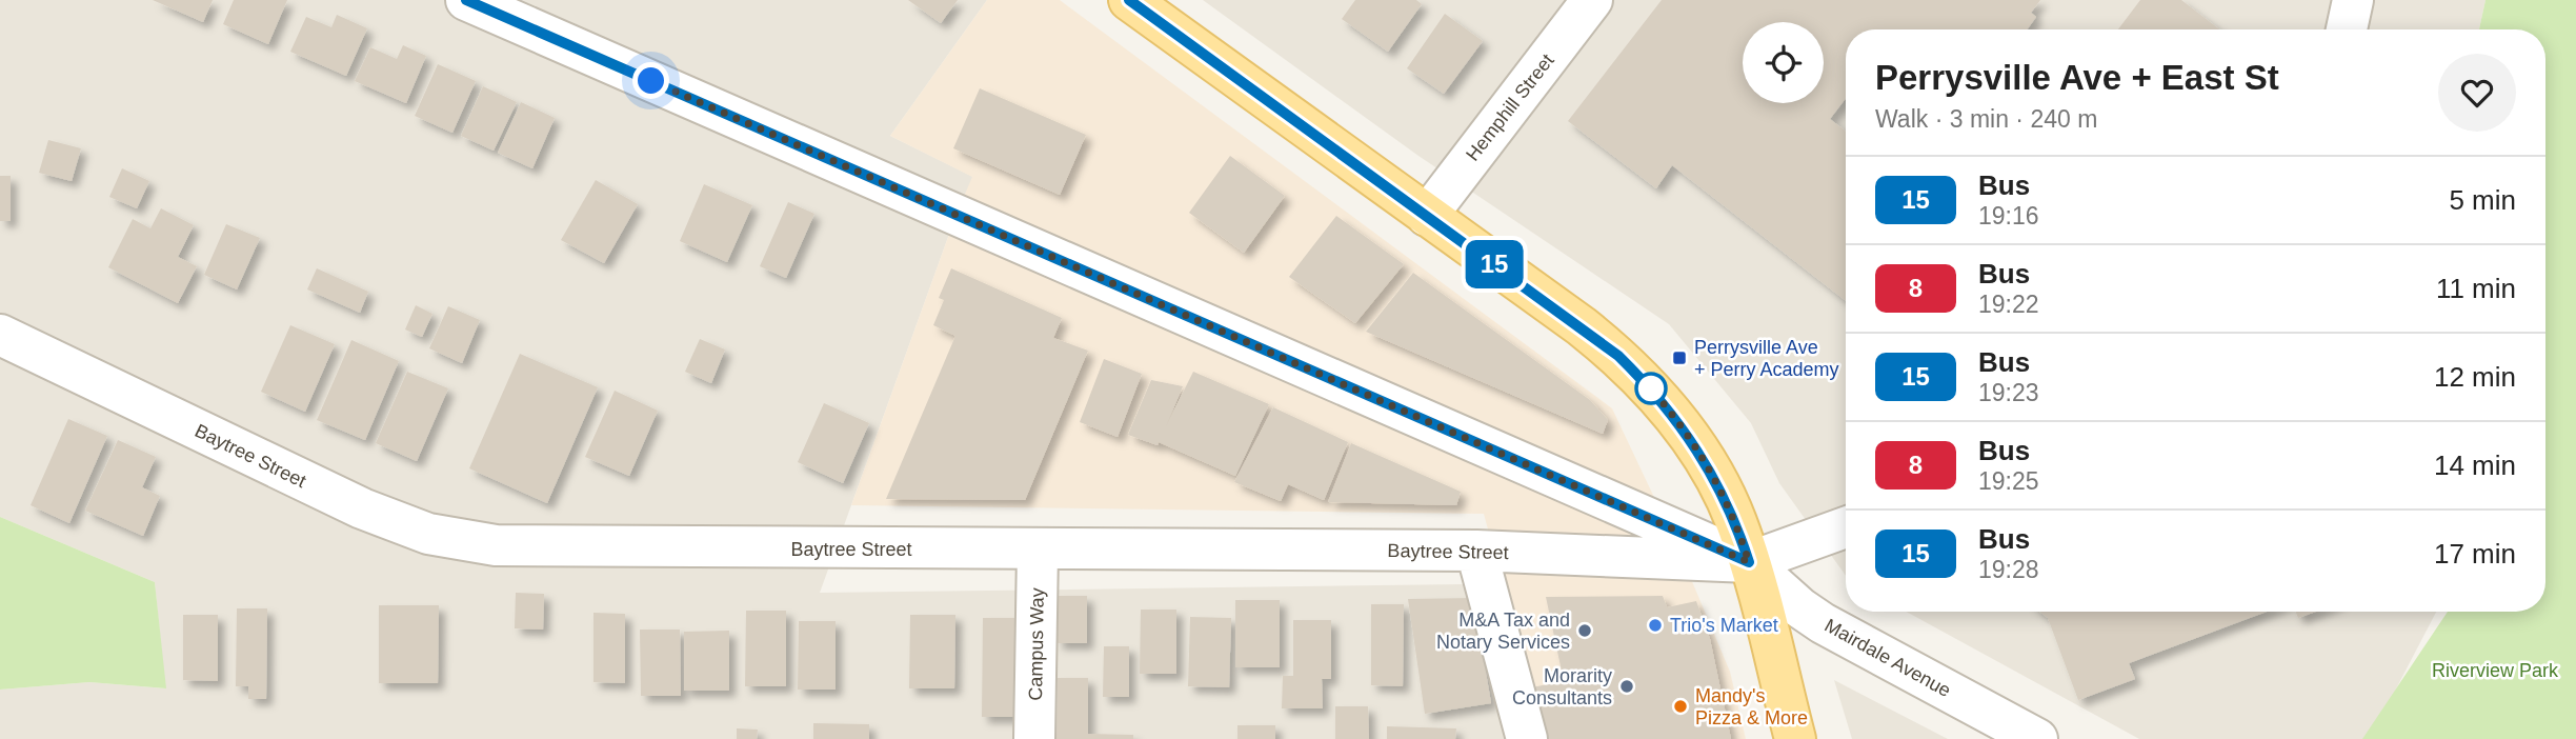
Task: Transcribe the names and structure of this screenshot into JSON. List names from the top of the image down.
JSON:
{
  "streets": {
    "street": [
      "Hemphill Street",
      "Baytree Street",
      "Campus Way",
      "Mairdale Avenue"
    ]
  },
  "crossings": [
    ["Baytree Street", "Campus Way"],
    ["Baytree Street", "Mairdale Avenue"]
  ],
  "parks": ["Riverview Park"],
  "places": {
    "transit": ["Perrysville Ave + Perry Academy"],
    "other": [
      "Trio's Market",
      "M&A Tax and Notary Services",
      "Morarity Consultants",
      "Mandy's Pizza & More"
    ]
  },
  "lines": ["bus line 15"],
  "page": {
    "on_map": "15",
    "heading": ["Perrysville Ave + East St", "Walk · 3 min · 240 m"],
    "list": [
      {
        "mark": "15",
        "name": "Bus",
        "note": "19:16",
        "value": "5 min"
      },
      {
        "mark": "8",
        "name": "Bus",
        "note": "19:22",
        "value": "11 min"
      },
      {
        "mark": "15",
        "name": "Bus",
        "note": "19:23",
        "value": "12 min"
      },
      {
        "mark": "8",
        "name": "Bus",
        "note": "19:25",
        "value": "14 min"
      },
      {
        "mark": "15",
        "name": "Bus",
        "note": "19:28",
        "value": "17 min"
      }
    ]
  }
}
